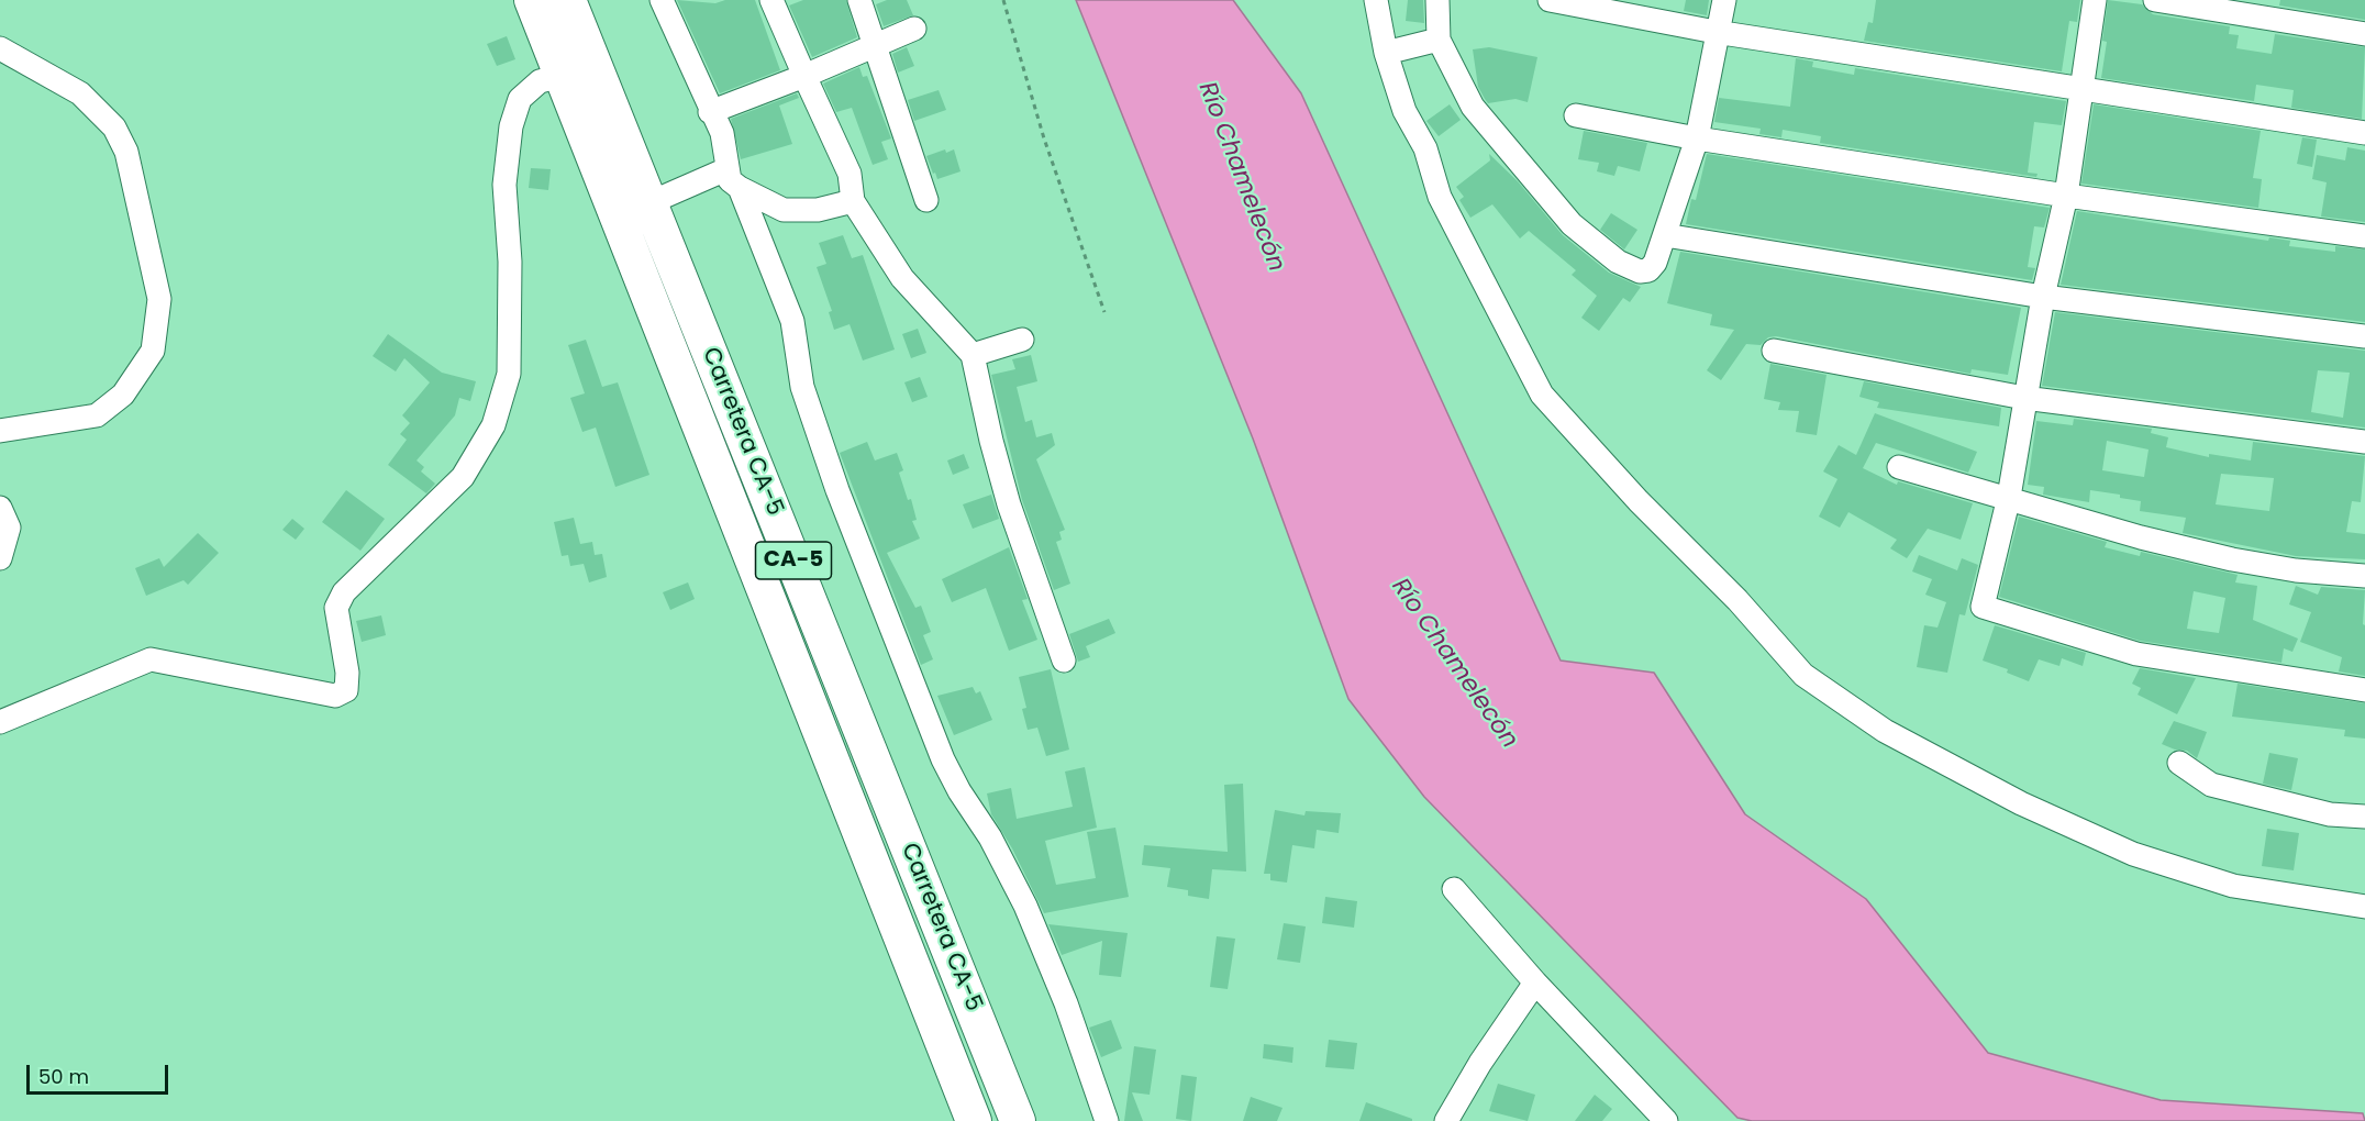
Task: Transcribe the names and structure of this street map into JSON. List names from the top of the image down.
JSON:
{
  "streets": {
    "highway": ["Carretera CA-5", "CA-5"]
  },
  "water": ["Río Chamelecón"],
  "scale_bar": "50 m"
}
